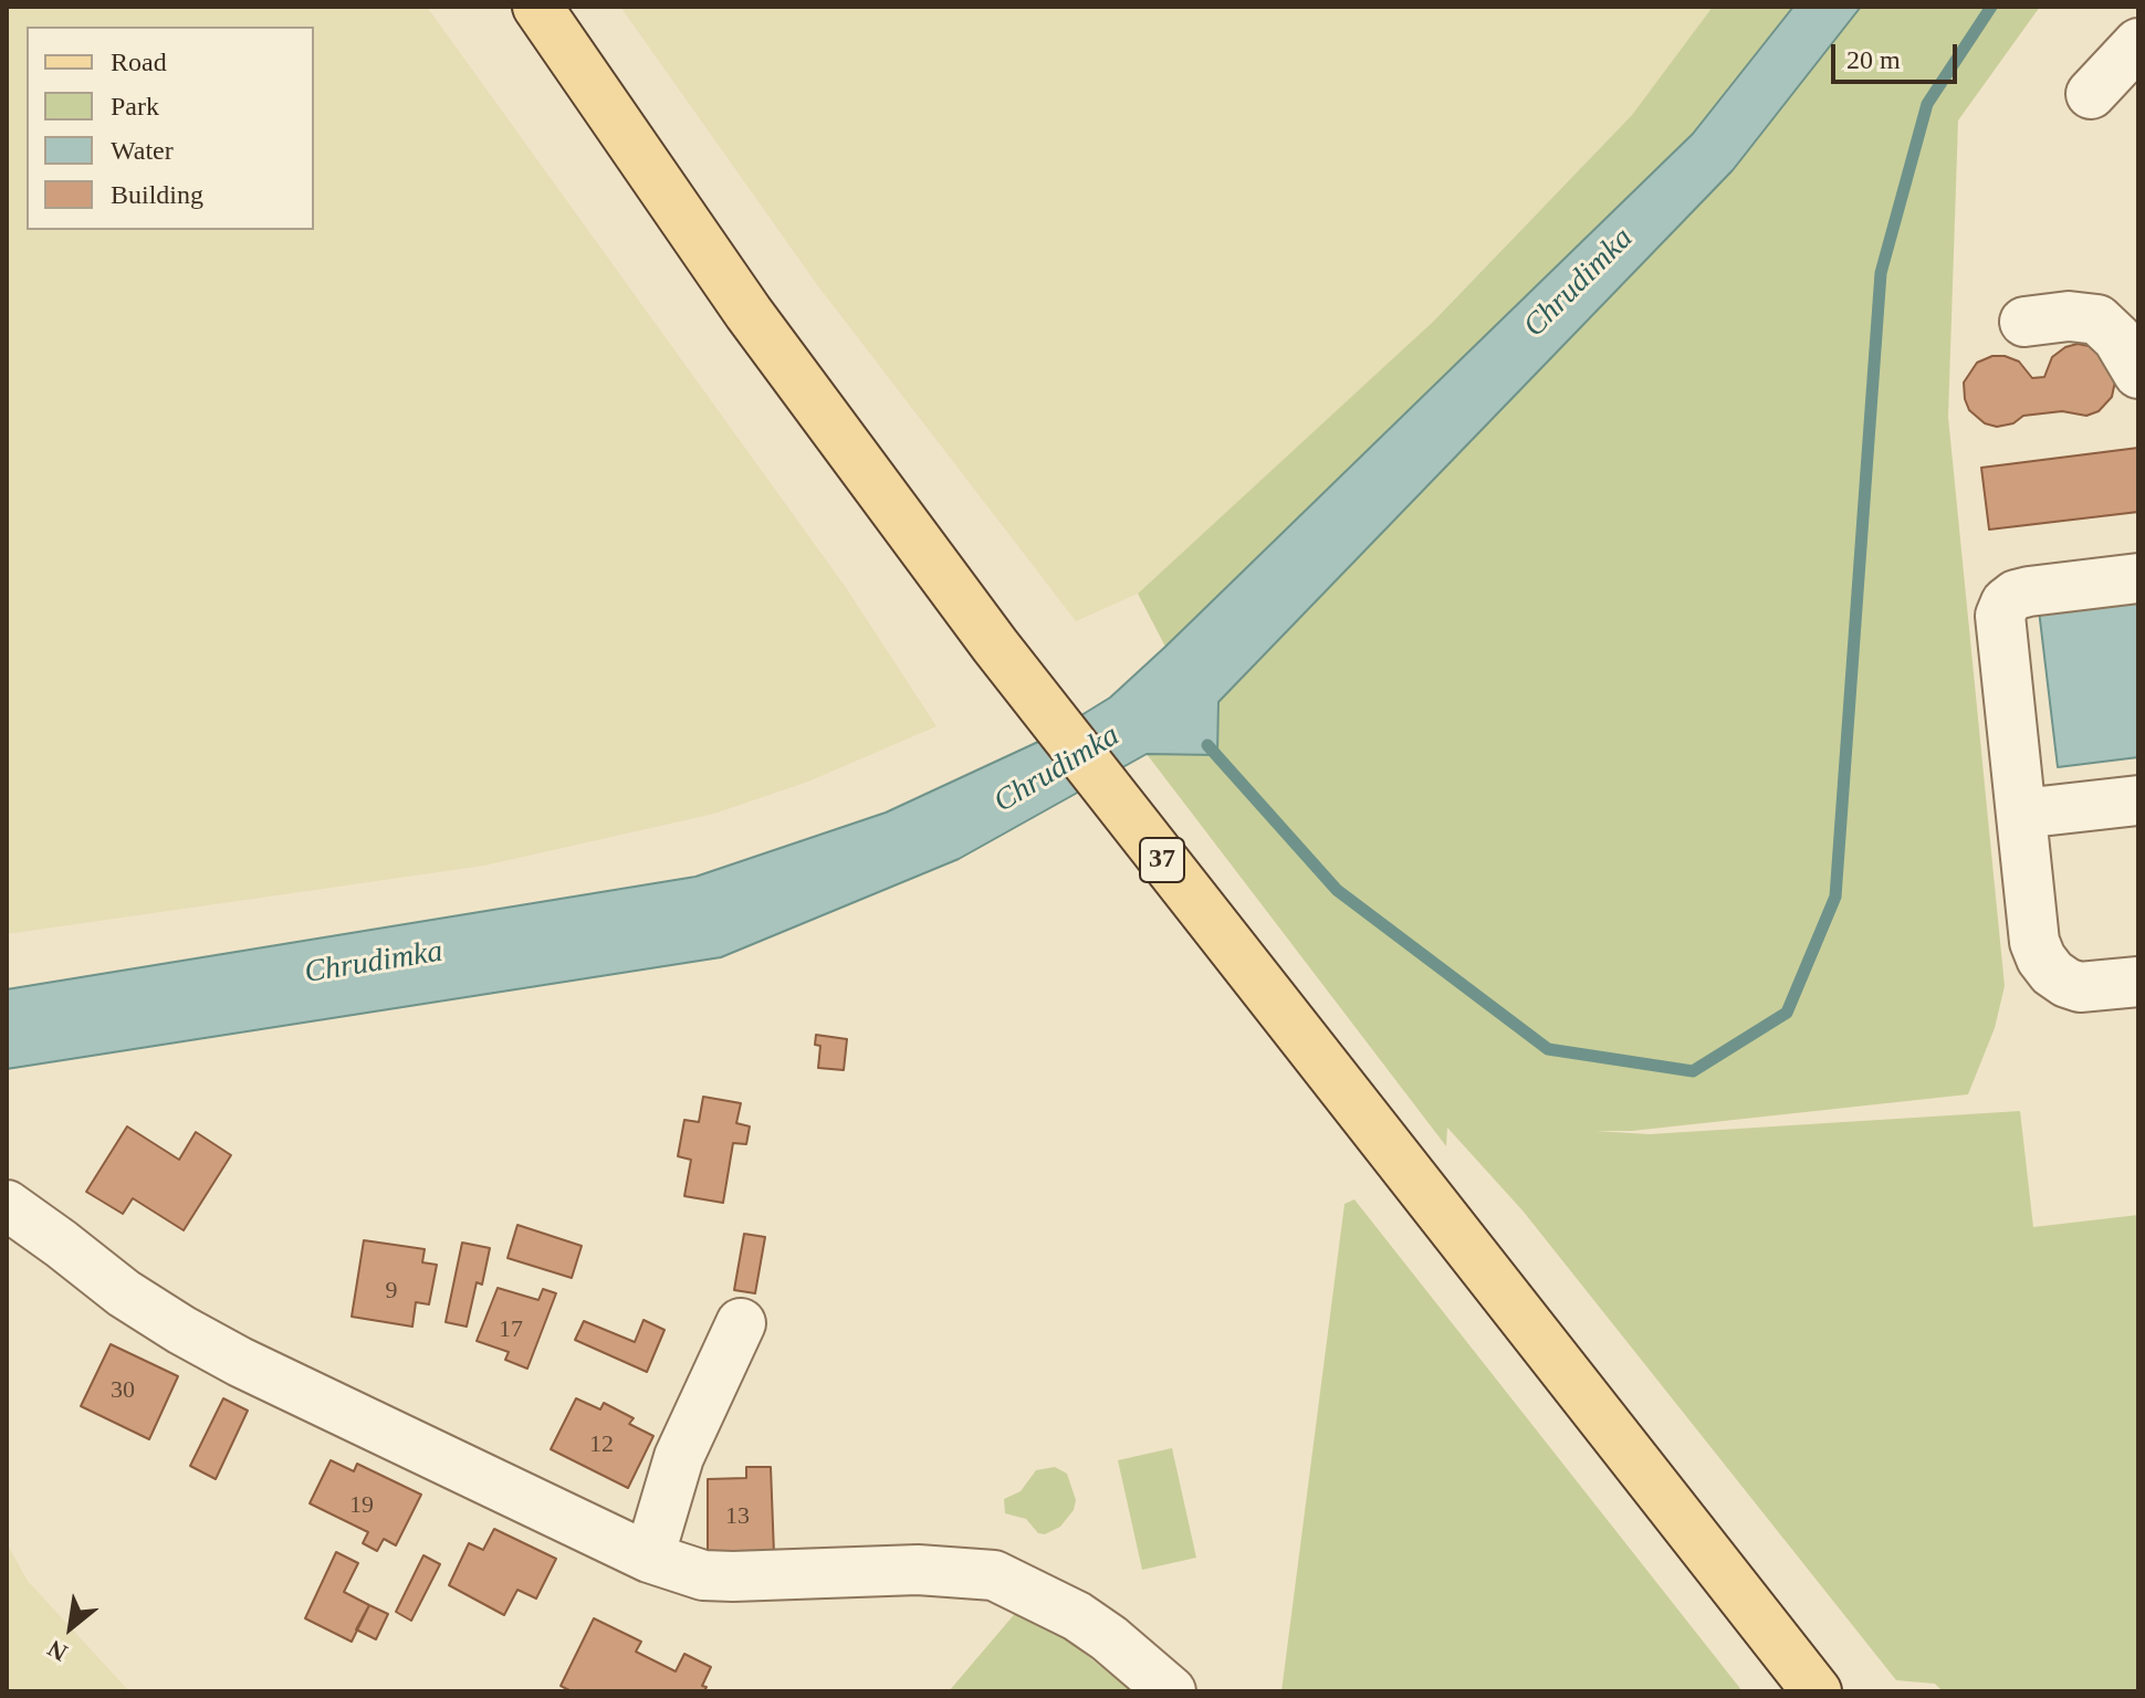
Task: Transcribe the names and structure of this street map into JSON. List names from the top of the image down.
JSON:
{
  "streets": {
    "main road": ["37"]
  },
  "water": ["Chrudimka"],
  "house_numbers": [
    "9",
    "17",
    "30",
    "12",
    "19",
    "13"
  ],
  "legend": [
    "Road",
    "Park",
    "Water",
    "Building"
  ],
  "scale_bar": "20 m",
  "north": "bottom left"
}
